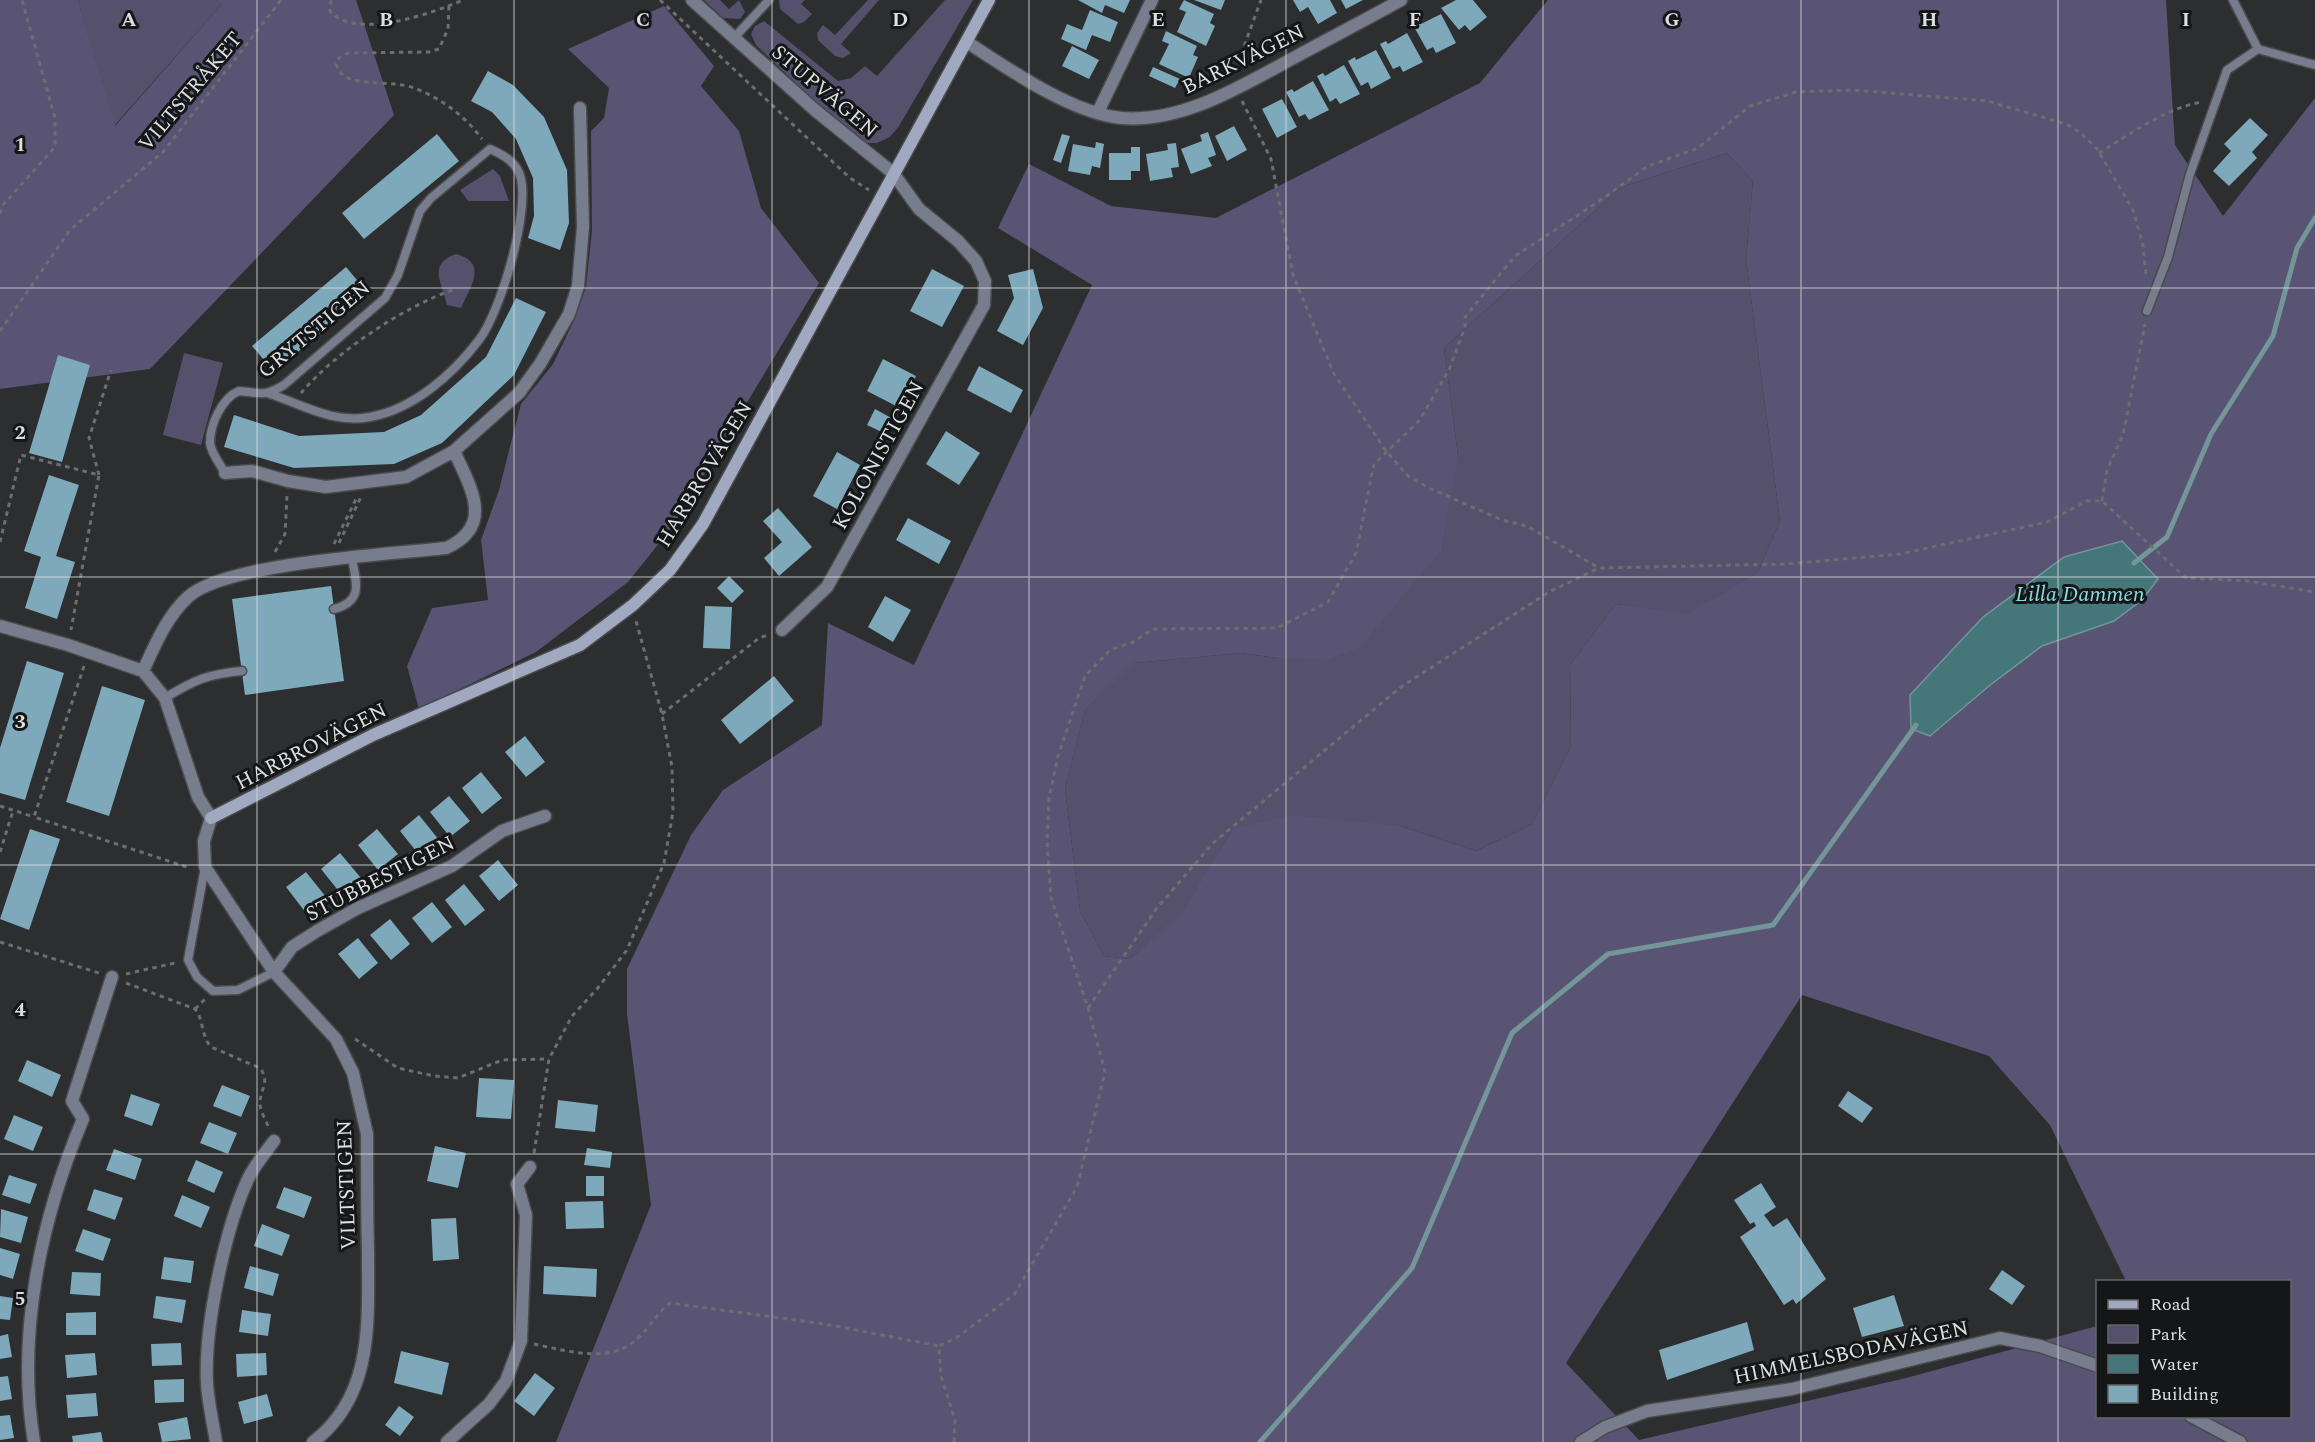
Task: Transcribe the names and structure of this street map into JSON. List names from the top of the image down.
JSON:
{
  "streets": {
    "street": [
      "BARKVÄGEN",
      "STUPVÄGEN",
      "GRYTSTIGEN",
      "KOLONISTIGEN",
      "HARBROVÄGEN",
      "STUBBESTIGEN",
      "VILTSTIGEN",
      "HIMMELSBODAVÄGEN"
    ],
    "path": ["VILTSTRÅKET"]
  },
  "crossings": [
    ["BARKVÄGEN", "HARBROVÄGEN"],
    ["STUPVÄGEN", "KOLONISTIGEN"],
    ["STUPVÄGEN", "HARBROVÄGEN"],
    ["KOLONISTIGEN", "HARBROVÄGEN"],
    ["STUBBESTIGEN", "VILTSTIGEN"]
  ],
  "water": ["Lilla Dammen"],
  "legend": [
    "Road",
    "Park",
    "Water",
    "Building"
  ],
  "grid": {
    "columns": [
      "A",
      "B",
      "C",
      "D",
      "E",
      "F",
      "G",
      "H",
      "I"
    ],
    "rows": [
      "1",
      "2",
      "3",
      "4",
      "5"
    ]
  }
}
